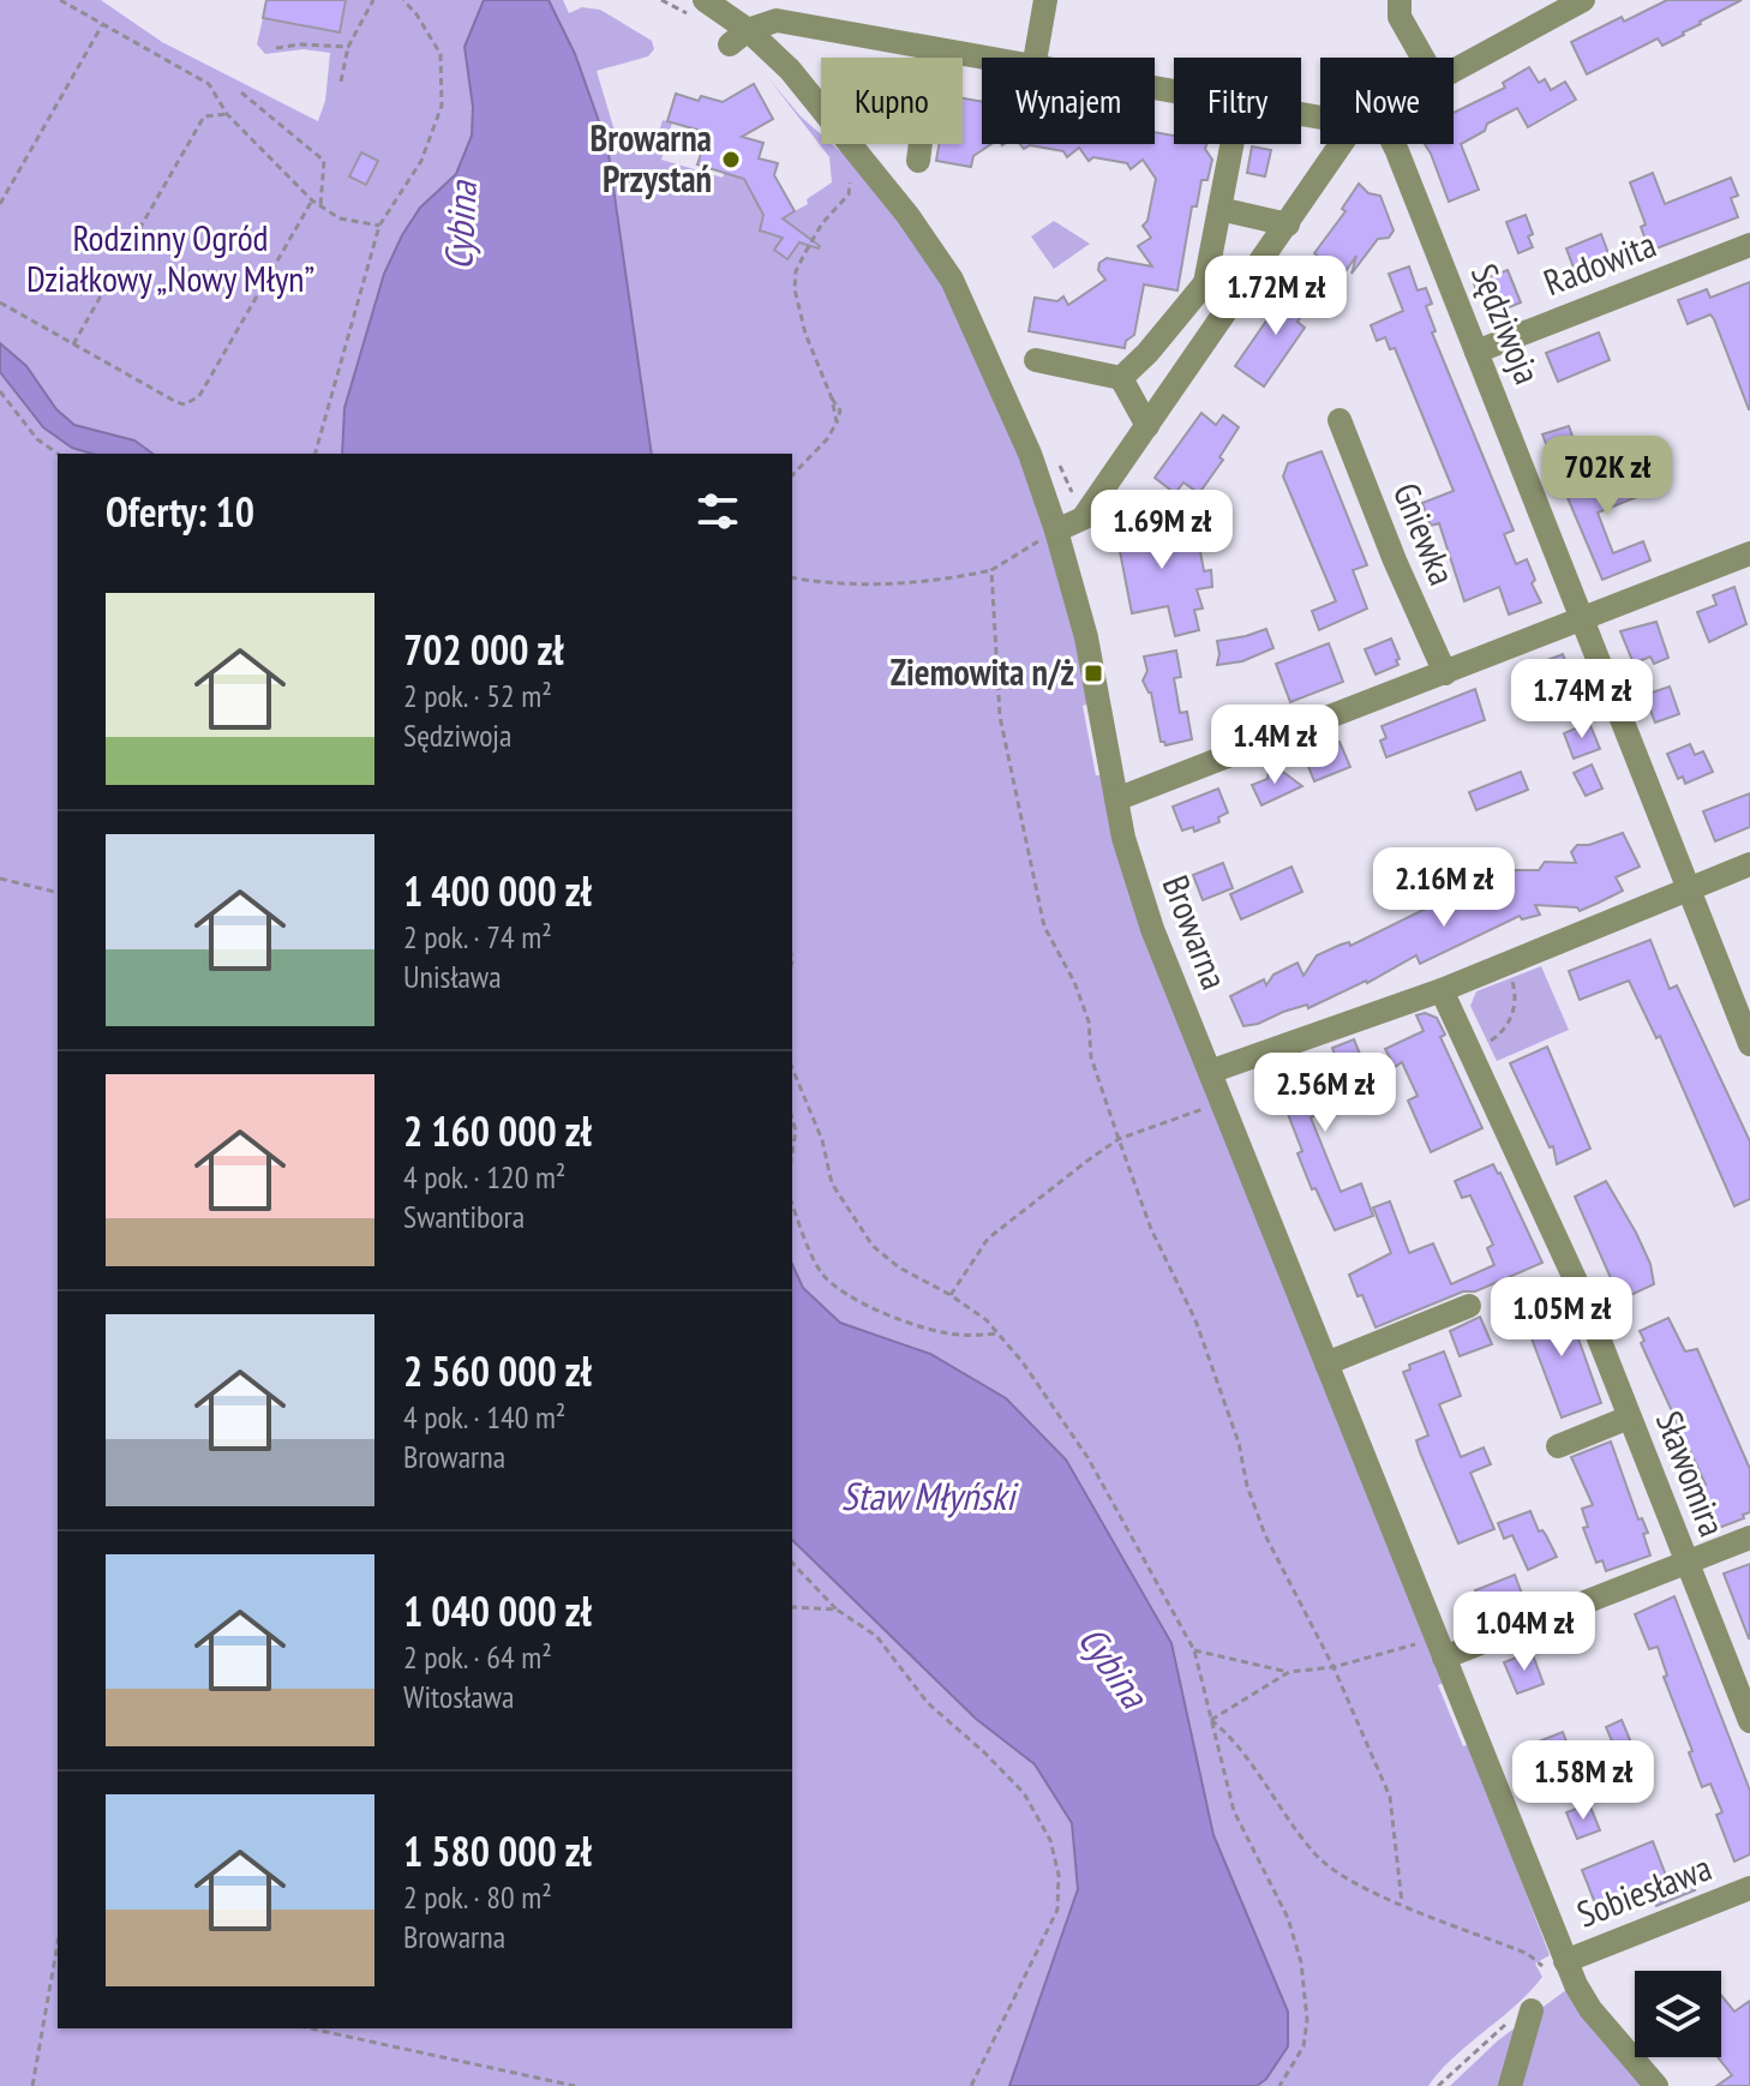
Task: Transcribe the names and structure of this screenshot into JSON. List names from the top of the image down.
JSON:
{
  "streets": {
    "street": [
      "Radowita",
      "Sędziwoja",
      "Gniewka",
      "Browarna",
      "Sławomira",
      "Sobiesława"
    ]
  },
  "crossings": [
    ["Radowita", "Sędziwoja"],
    ["Browarna", "Sobiesława"]
  ],
  "water": ["Cybina", "Staw Młyński"],
  "parks": ["Rodzinny Ogród Działkowy „Nowy Młyn”"],
  "places": {
    "other": ["Browarna Przystań"],
    "transit": ["Ziemowita n/ż"]
  },
  "page": {
    "chip": [
      "Kupno",
      "Wynajem",
      "Filtry",
      "Nowe"
    ],
    "price": [
      "1.72M zł",
      "702K zł",
      "1.69M zł",
      "1.74M zł",
      "1.4M zł",
      "2.16M zł",
      "2.56M zł",
      "1.05M zł",
      "1.04M zł",
      "1.58M zł"
    ],
    "heading": "Oferty: 10",
    "list": [
      {
        "name": "702 000 zł",
        "note": "2 pok. · 52 m² · Sędziwoja"
      },
      {
        "name": "1 400 000 zł",
        "note": "2 pok. · 74 m² · Unisława"
      },
      {
        "name": "2 160 000 zł",
        "note": "4 pok. · 120 m² · Swantibora"
      },
      {
        "name": "2 560 000 zł",
        "note": "4 pok. · 140 m² · Browarna"
      },
      {
        "name": "1 040 000 zł",
        "note": "2 pok. · 64 m² · Witosława"
      },
      {
        "name": "1 580 000 zł",
        "note": "2 pok. · 80 m² · Browarna"
      }
    ]
  }
}
